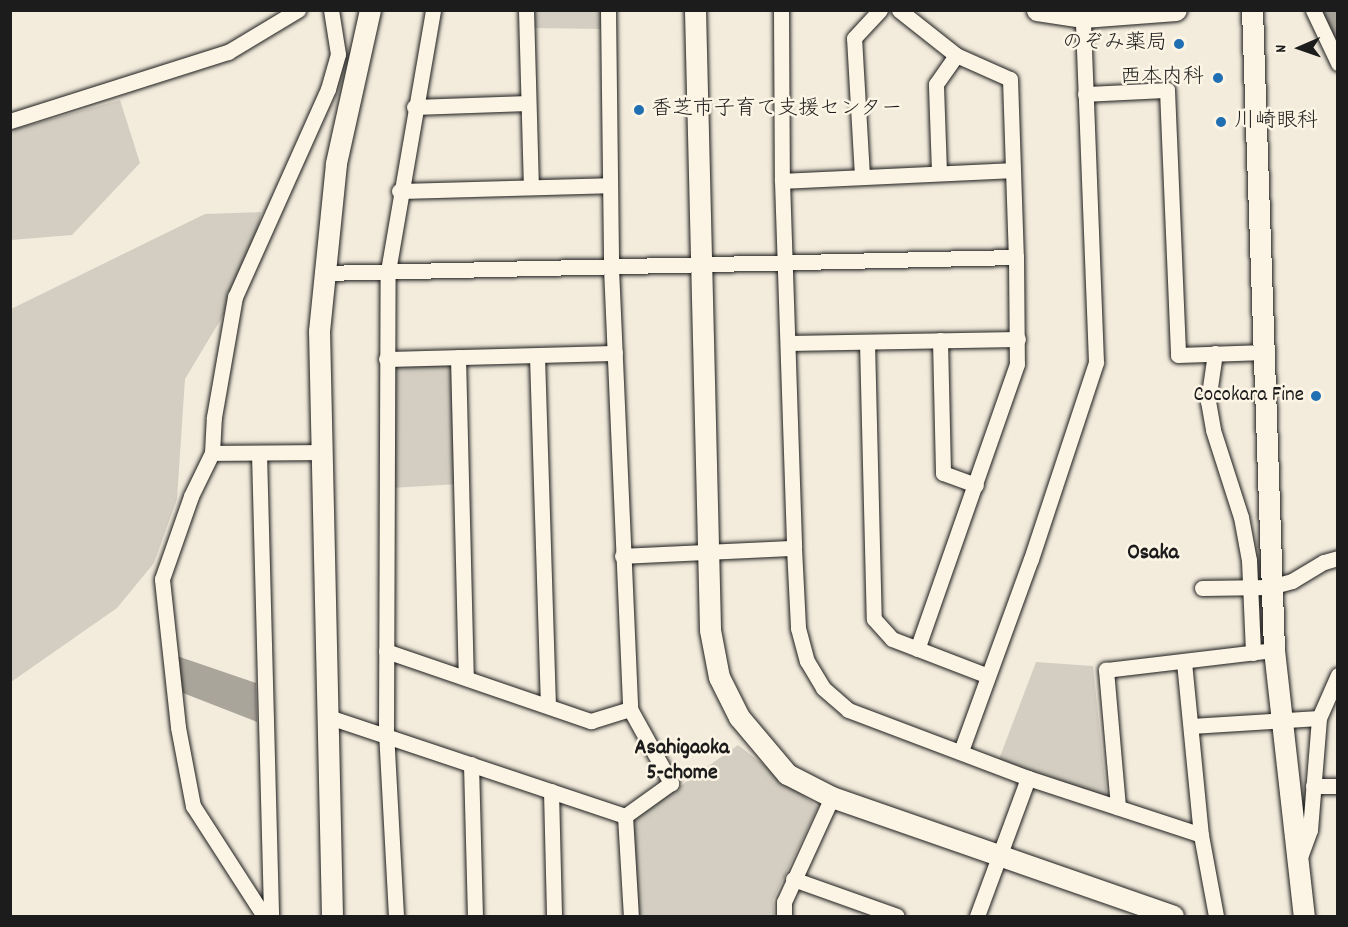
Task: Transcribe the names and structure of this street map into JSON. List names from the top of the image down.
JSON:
{
  "districts": ["Osaka", "Asahigaoka 5-chome"],
  "places": [
    "のぞみ薬局",
    "西本内科",
    "香芝市子育て支援センター",
    "川崎眼科",
    "Cocokara Fine"
  ],
  "north": "left"
}
